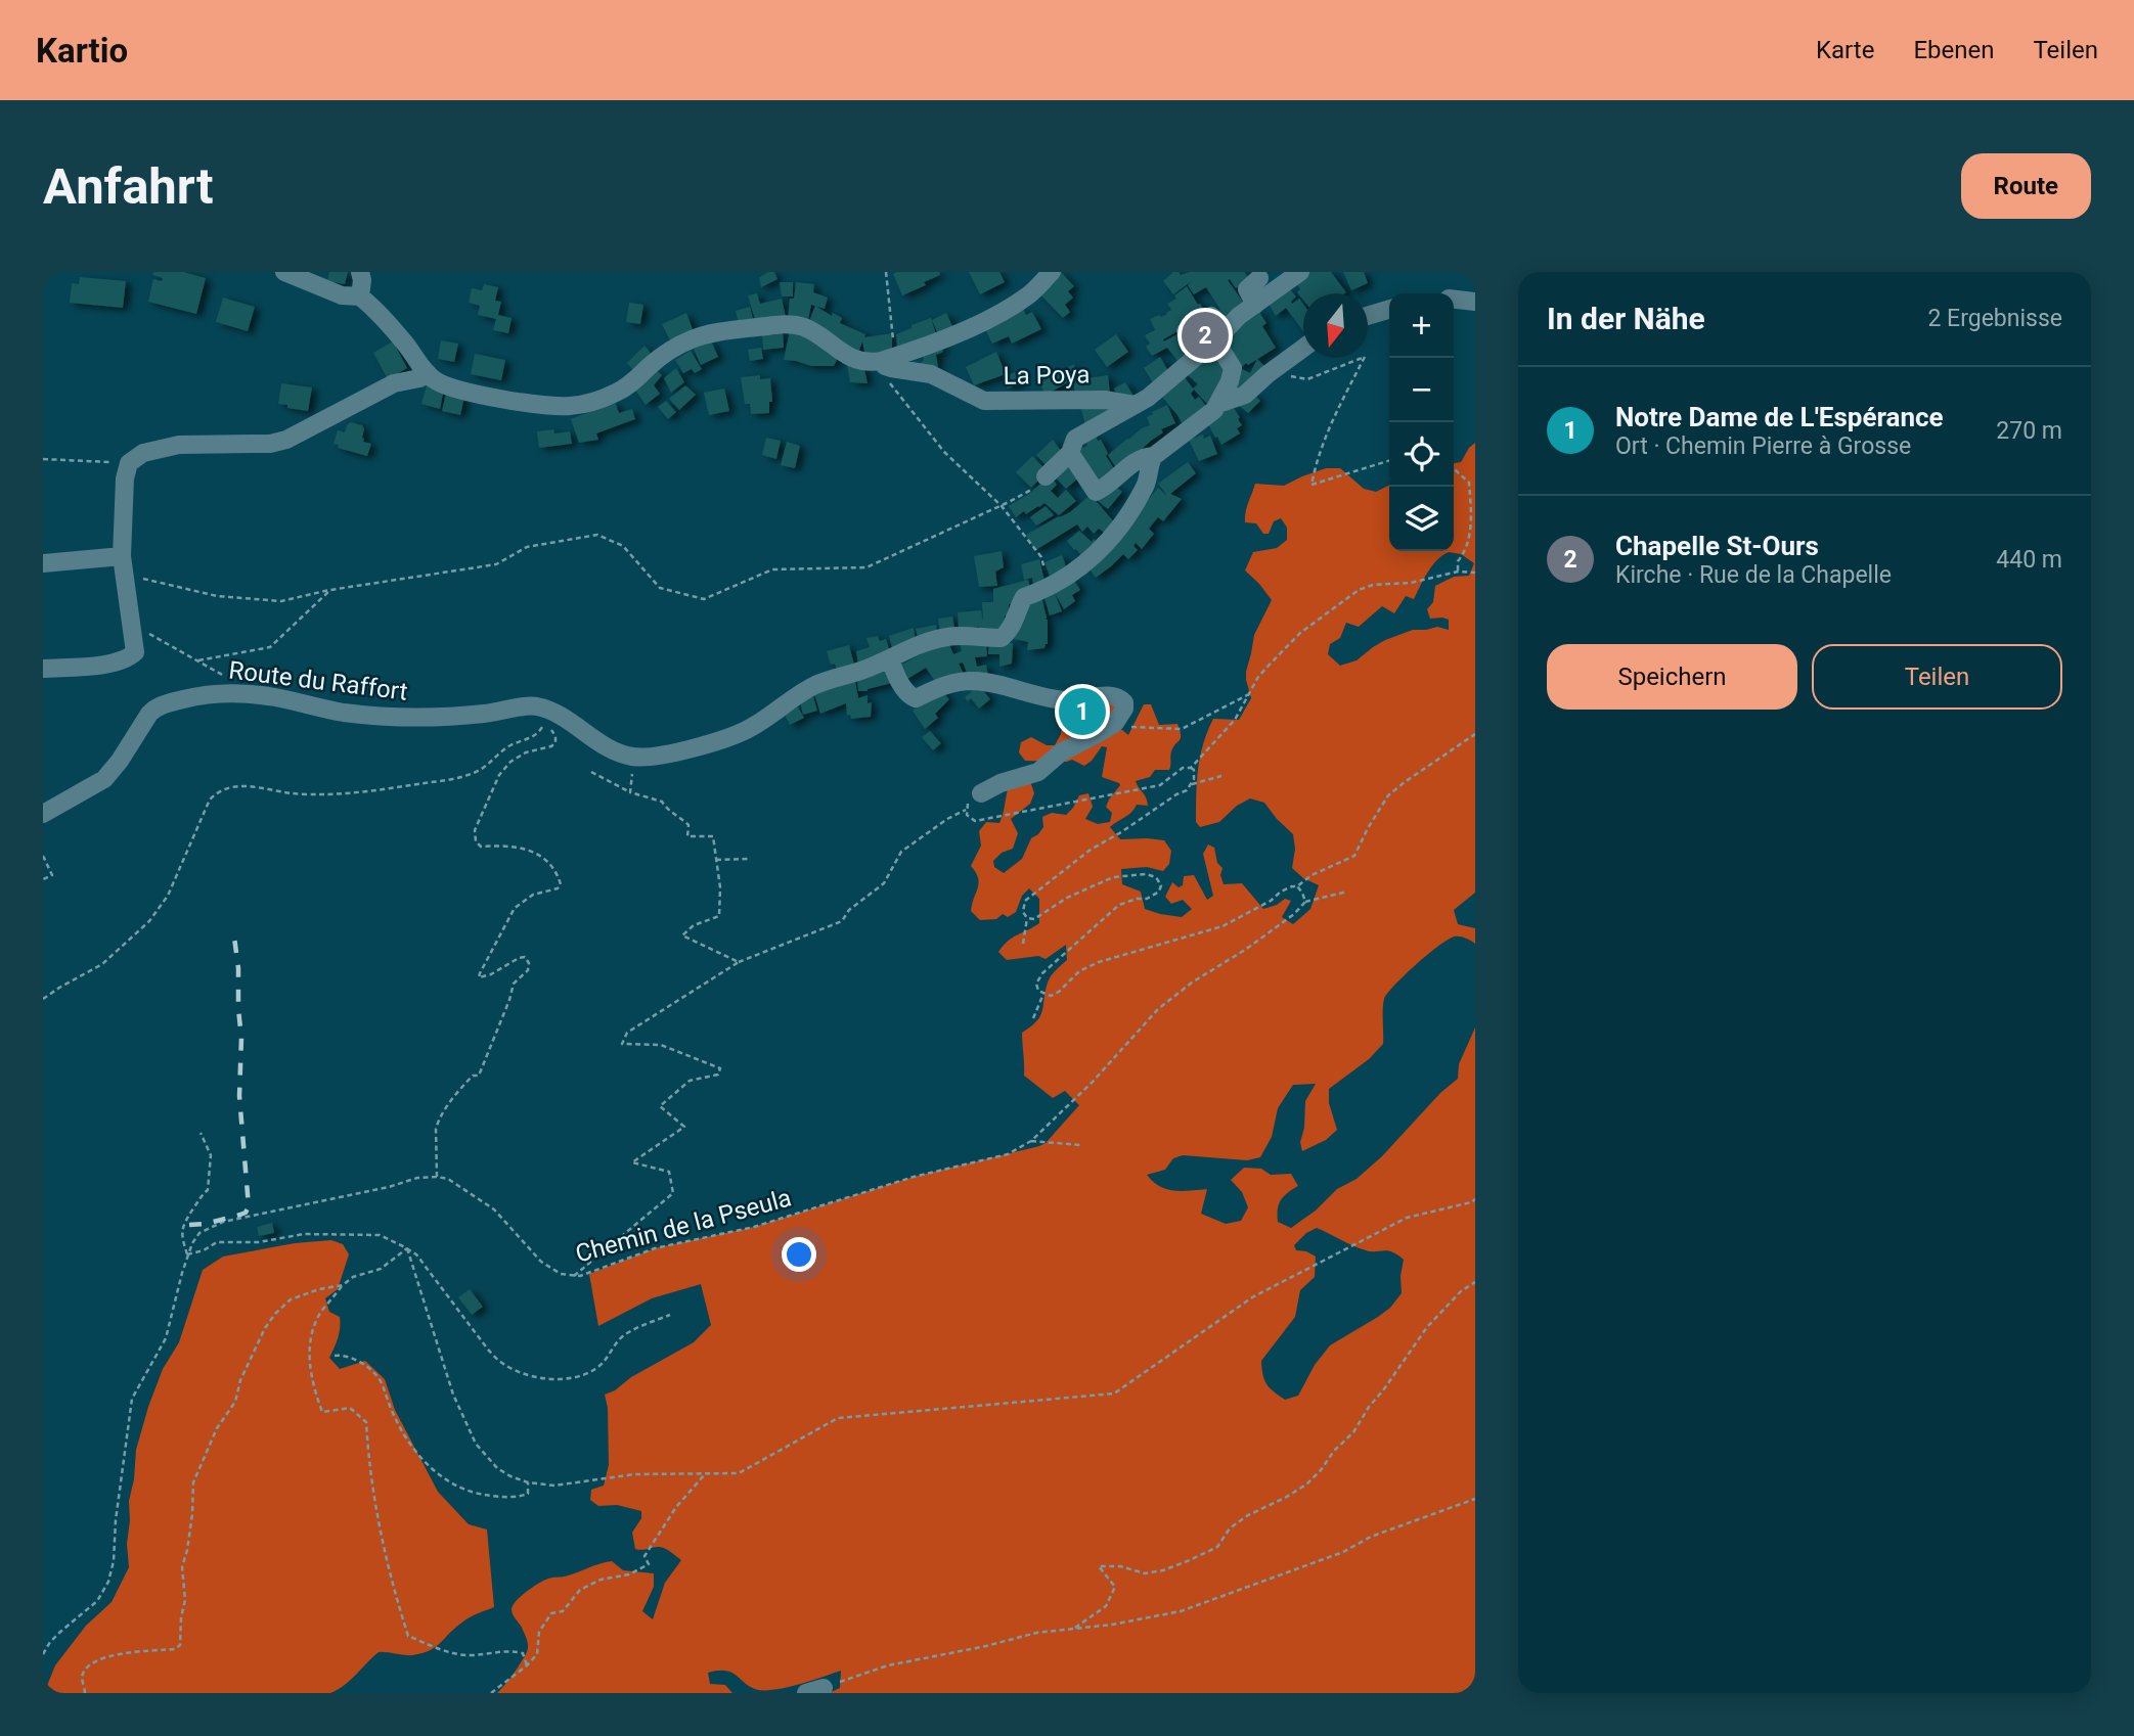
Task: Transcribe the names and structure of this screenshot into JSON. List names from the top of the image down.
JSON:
{
  "streets": {
    "street": ["La Poya", "Route du Raffort"],
    "path": ["Chemin de la Pseula"]
  },
  "north": "bottom",
  "page": {
    "header": "Kartio",
    "nav": ["Karte", "Ebenen", "Teilen"],
    "buttons": [
      "Route",
      ["Speichern", "Teilen"]
    ],
    "title": "Anfahrt",
    "heading": ["In der Nähe", "2 Ergebnisse"],
    "map_buttons": ["+", "−"],
    "pins": ["2", "1"],
    "list": [
      {
        "mark": "1",
        "name": "Notre Dame de L'Espérance",
        "note": "Ort · Chemin Pierre à Grosse",
        "value": "270 m"
      },
      {
        "mark": "2",
        "name": "Chapelle St-Ours",
        "note": "Kirche · Rue de la Chapelle",
        "value": "440 m"
      }
    ]
  }
}
